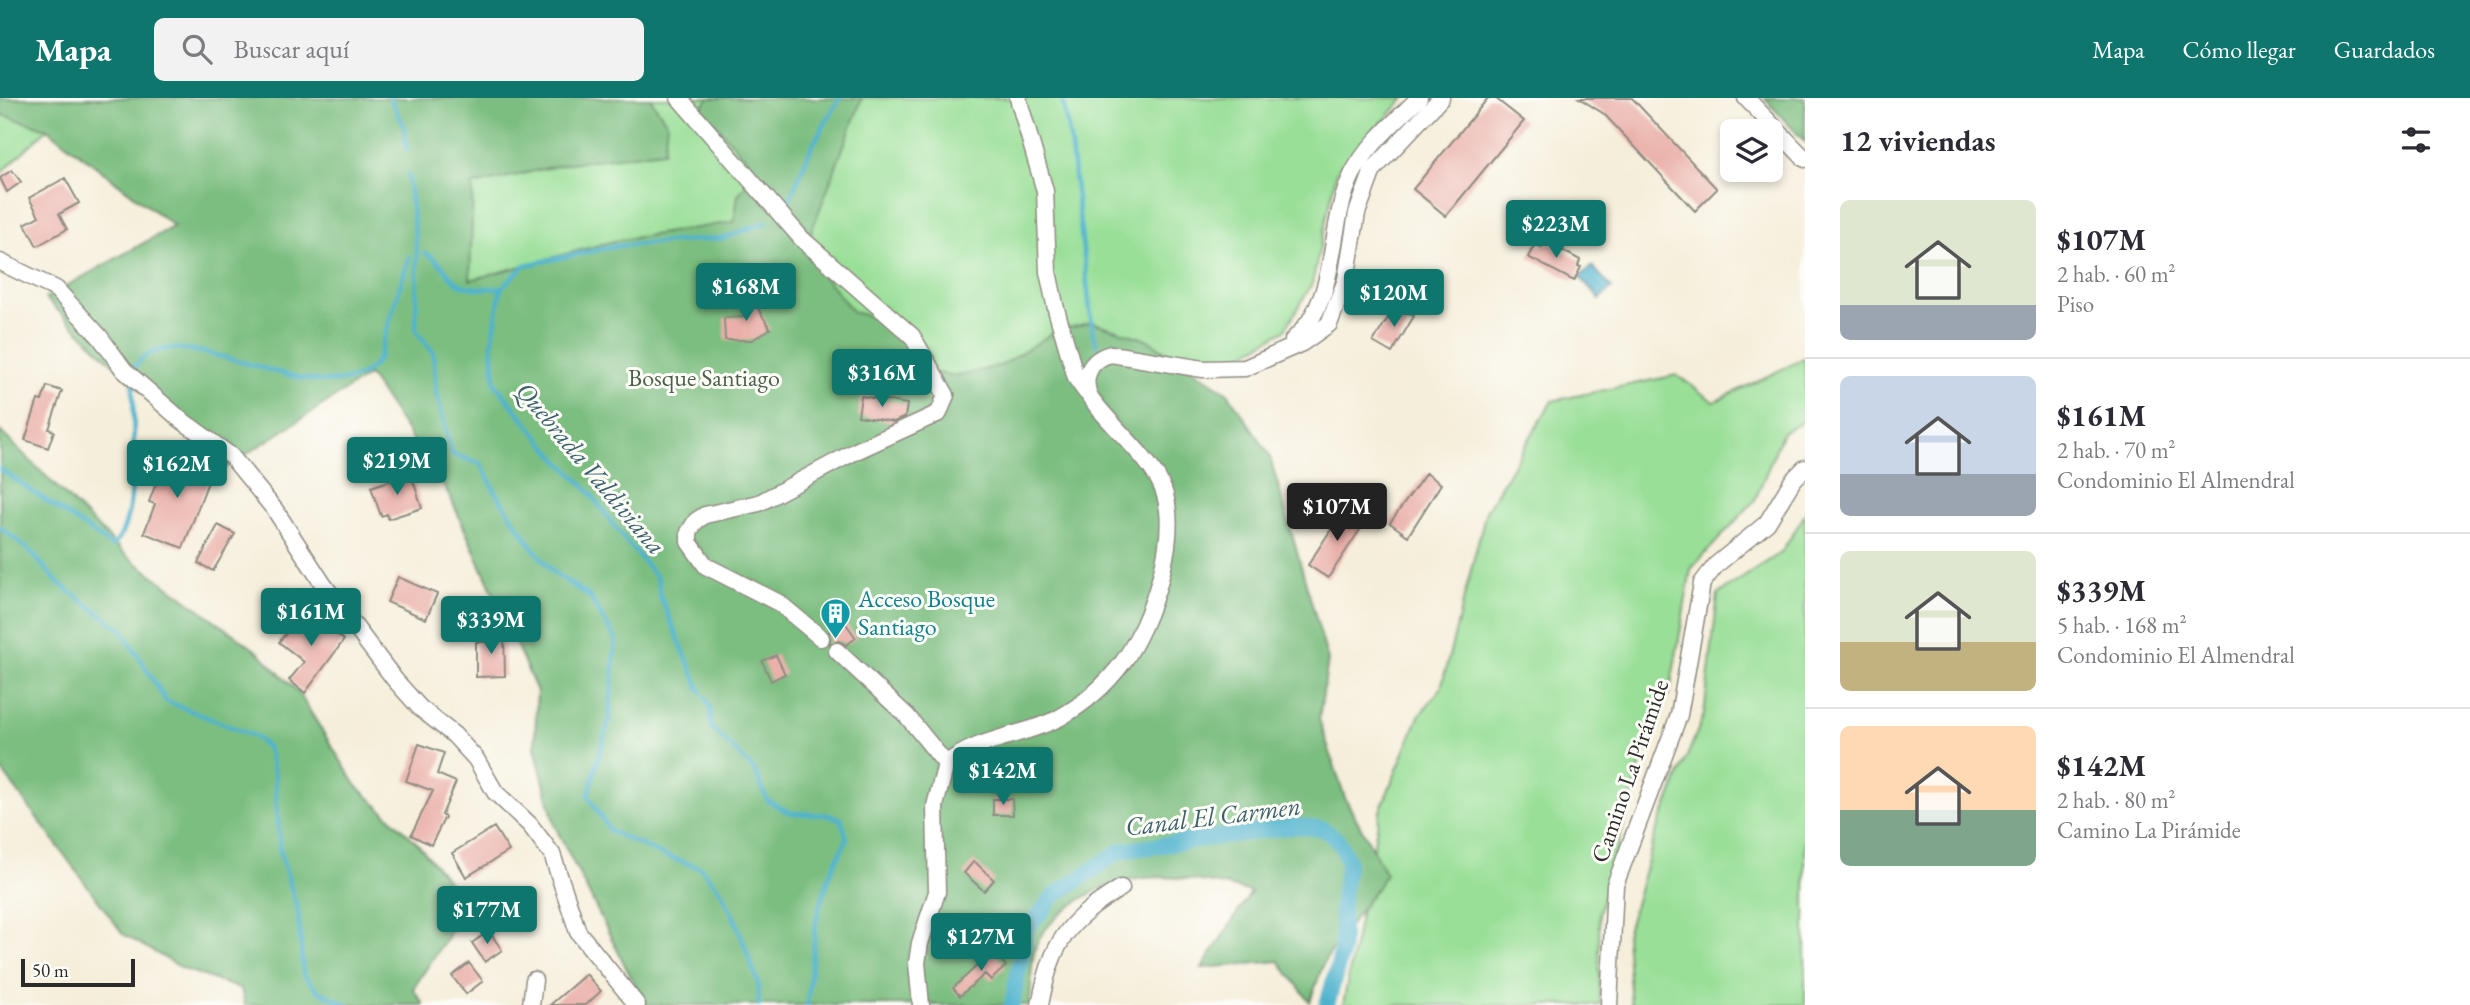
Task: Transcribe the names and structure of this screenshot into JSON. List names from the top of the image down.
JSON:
{
  "streets": {
    "street": ["Camino La Pirámide"]
  },
  "water": ["Quebrada Valdiviana", "Canal El Carmen"],
  "parks": ["Bosque Santiago"],
  "places": {
    "building": ["Acceso Bosque Santiago"]
  },
  "scale_bar": "50 m",
  "page": {
    "header": "Mapa",
    "search": "Buscar aquí",
    "nav": ["Mapa", "Cómo llegar", "Guardados"],
    "heading": "12 viviendas",
    "list": [
      {
        "name": "$107M",
        "note": "2 hab. · 60 m² · Piso"
      },
      {
        "name": "$161M",
        "note": "2 hab. · 70 m² · Condominio El Almendral"
      },
      {
        "name": "$339M",
        "note": "5 hab. · 168 m² · Condominio El Almendral"
      },
      {
        "name": "$142M",
        "note": "2 hab. · 80 m² · Camino La Pirámide"
      }
    ],
    "price": [
      "$223M",
      "$168M",
      "$120M",
      "$316M",
      "$219M",
      "$162M",
      "$107M",
      "$161M",
      "$339M",
      "$142M",
      "$177M",
      "$127M"
    ],
    "scale": "50 m"
  }
}
